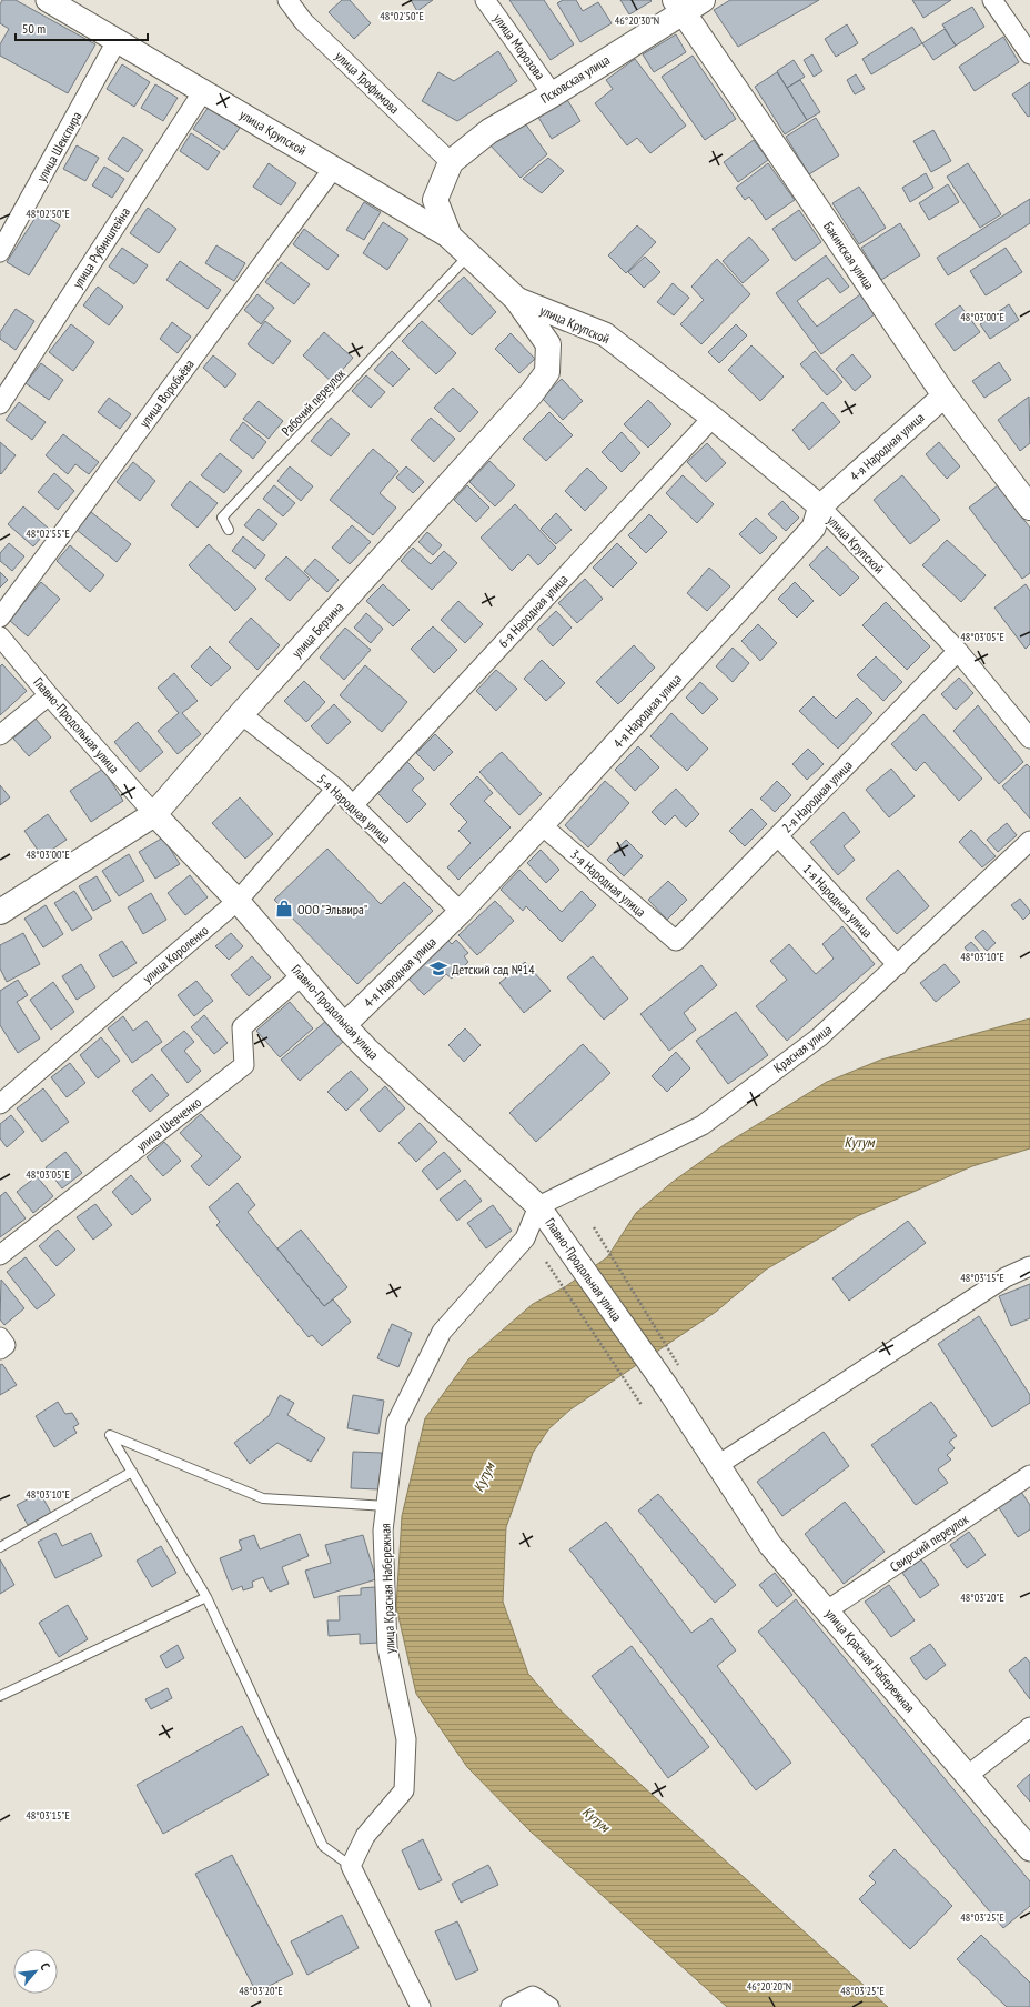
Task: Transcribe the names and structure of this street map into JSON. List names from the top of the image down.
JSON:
{
  "streets": {
    "main road": [
      "Псковская улица",
      "улица Крупской",
      "Бакинская улица",
      "улица Берзина"
    ],
    "street": [
      "улица Морозова",
      "улица Трофимова",
      "улица Шекспира",
      "улица Рубинштейна",
      "улица Воробьёва",
      "4-я Народная улица",
      "6-я Народная улица",
      "Главно-Продольная улица",
      "2-я Народная улица",
      "5-я Народная улица",
      "3-я Народная улица",
      "1-я Народная улица",
      "улица Короленко",
      "Красная улица",
      "улица Шевченко",
      "Свирский переулок",
      "улица Красная Набережная"
    ],
    "lane": ["Рабочий переулок"]
  },
  "crossings": [
    ["улица Морозова", "Псковская улица"],
    ["Псковская улица", "улица Трофимова"],
    ["Псковская улица", "Бакинская улица"],
    ["улица Крупской", "улица Шекспира"],
    ["улица Крупской", "улица Рубинштейна"],
    ["улица Крупской", "улица Воробьёва"],
    ["улица Крупской", "Рабочий переулок"],
    ["улица Крупской", "4-я Народная улица"],
    ["улица Крупской", "6-я Народная улица"],
    ["улица Крупской", "улица Берзина"],
    ["улица Крупской", "2-я Народная улица"],
    ["Бакинская улица", "4-я Народная улица"],
    ["4-я Народная улица", "Главно-Продольная улица"],
    ["4-я Народная улица", "5-я Народная улица"],
    ["4-я Народная улица", "3-я Народная улица"],
    ["6-я Народная улица", "5-я Народная улица"],
    ["улица Берзина", "Главно-Продольная улица"],
    ["улица Берзина", "5-я Народная улица"],
    ["Главно-Продольная улица", "улица Короленко"],
    ["Главно-Продольная улица", "Красная улица"],
    ["Главно-Продольная улица", "улица Шевченко"],
    ["Главно-Продольная улица", "улица Красная Набережная"],
    ["2-я Народная улица", "3-я Народная улица"],
    ["2-я Народная улица", "1-я Народная улица"],
    ["5-я Народная улица", "улица Короленко"],
    ["1-я Народная улица", "Красная улица"],
    ["Красная улица", "улица Красная Набережная"],
    ["Свирский переулок", "улица Красная Набережная"]
  ],
  "water": ["Кутум"],
  "places": {
    "shop": ["ООО \"Эльвира\""],
    "school or university": ["Детский сад №14"]
  },
  "scale_bar": "50 m",
  "north": "top right",
  "coordinates": [
    "48°02'50\"E",
    "46°20'30\"N",
    "48°03'00\"E",
    "48°02'55\"E",
    "48°03'05\"E",
    "48°03'10\"E",
    "48°03'15\"E",
    "48°03'20\"E",
    "48°03'25\"E",
    "46°20'20\"N"
  ]
}
